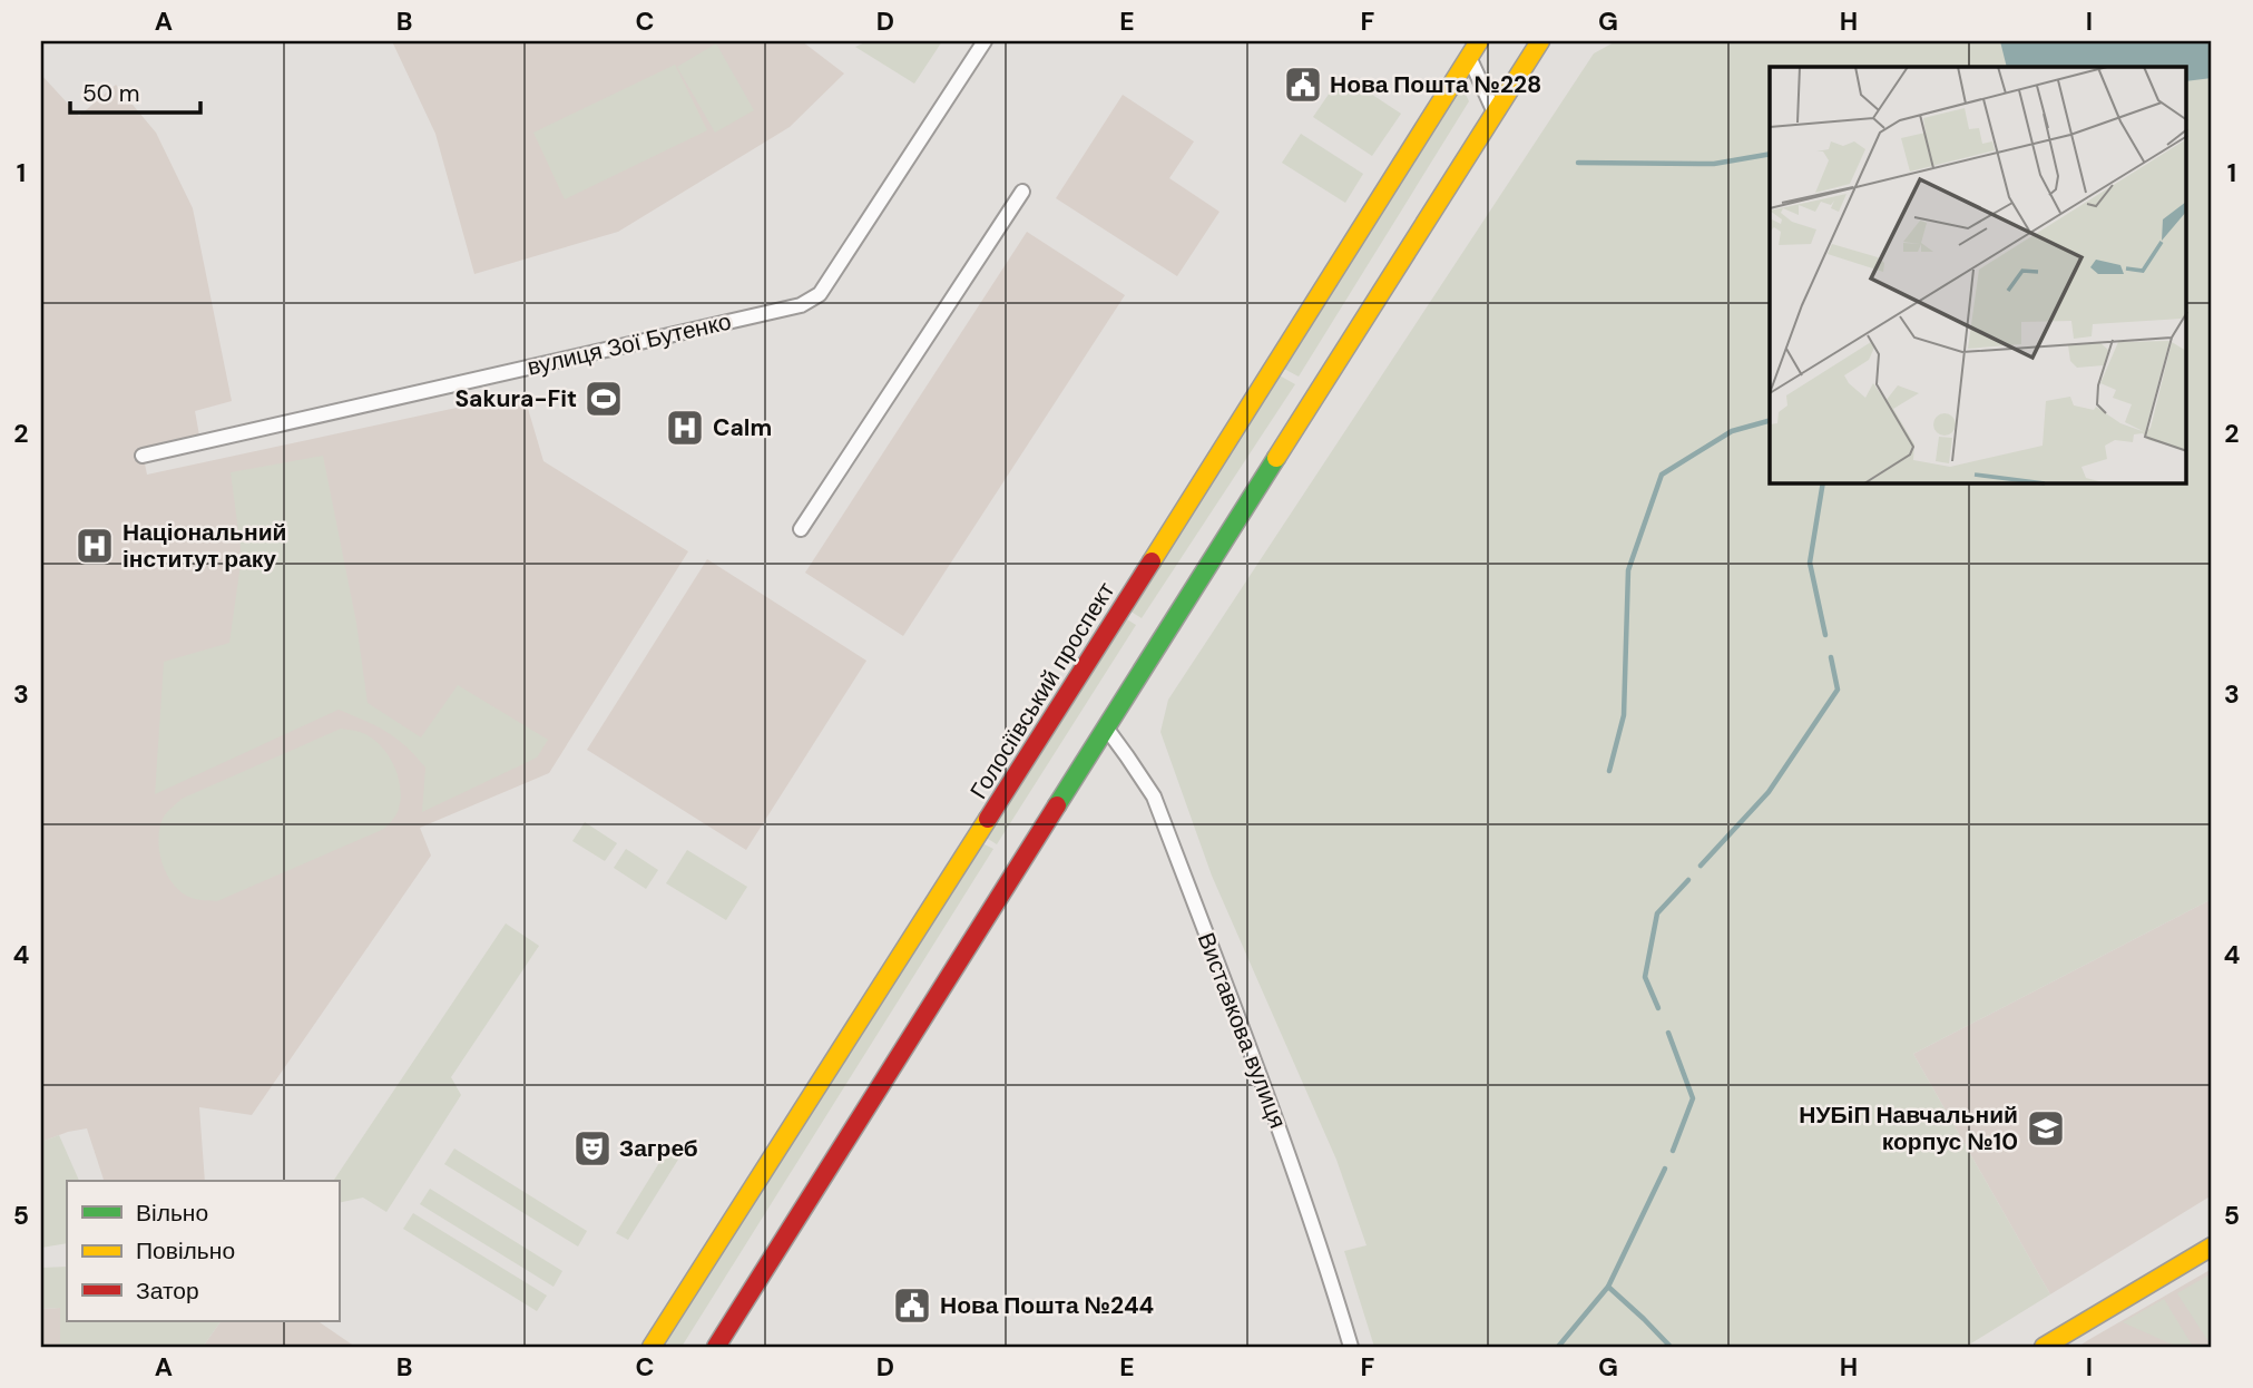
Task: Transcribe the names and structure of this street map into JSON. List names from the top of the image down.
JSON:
{
  "streets": {
    "main road": ["Голосіївський проспект"],
    "street": ["вулиця Зої Бутенко", "Виставкова вулиця"]
  },
  "places": {
    "public building": ["Нова Пошта №228", "Нова Пошта №244"],
    "sports": ["Sakura-Fit"],
    "hospital": ["Calm", "Національний інститут раку"],
    "school or university": ["НУБіП Навчальний корпус №10"],
    "theatre": ["Загреб"]
  },
  "legend": ["Вільно", "Повільно", "Затор"],
  "scale_bar": "50 m",
  "grid": {
    "columns": [
      "A",
      "B",
      "C",
      "D",
      "E",
      "F",
      "G",
      "H",
      "I"
    ],
    "rows": [
      "1",
      "2",
      "3",
      "4",
      "5"
    ]
  }
}
